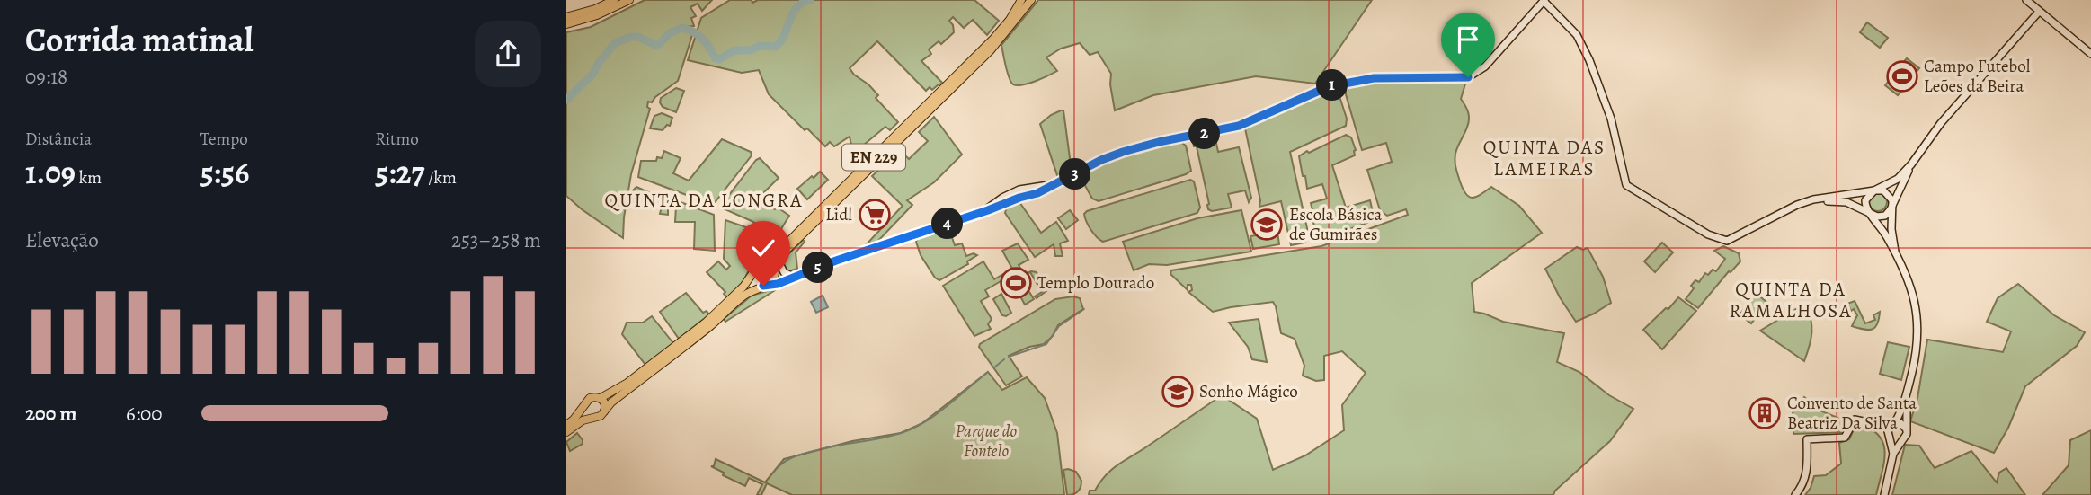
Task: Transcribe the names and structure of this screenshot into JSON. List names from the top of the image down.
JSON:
{
  "streets": {
    "main road": ["EN 229"]
  },
  "districts": ["QUINTA DAS LAMEIRAS", "QUINTA DA LONGRA", "QUINTA DA RAMALHOSA"],
  "parks": ["Parque do Fontelo"],
  "places": {
    "sports": ["Campo Futebol Leões da Beira", "Templo Dourado"],
    "supermarket": ["Lidl"],
    "school or university": ["Escola Básica de Gumirães", "Sonho Mágico"],
    "building": ["Convento de Santa Beatriz Da Silva"]
  },
  "page": {
    "heading": ["Corrida matinal", "09:18"],
    "pins": [
      "1",
      "2",
      "3",
      "4",
      "5"
    ],
    "stats": [
      ["Distância", "1.09 km"],
      ["Tempo", "5:56"],
      ["Ritmo", "5:27 /km"]
    ],
    "chart": ["Elevação", "253–258 m"],
    "list": [
      {
        "name": "200 m",
        "note": "6:00"
      }
    ]
  }
}
